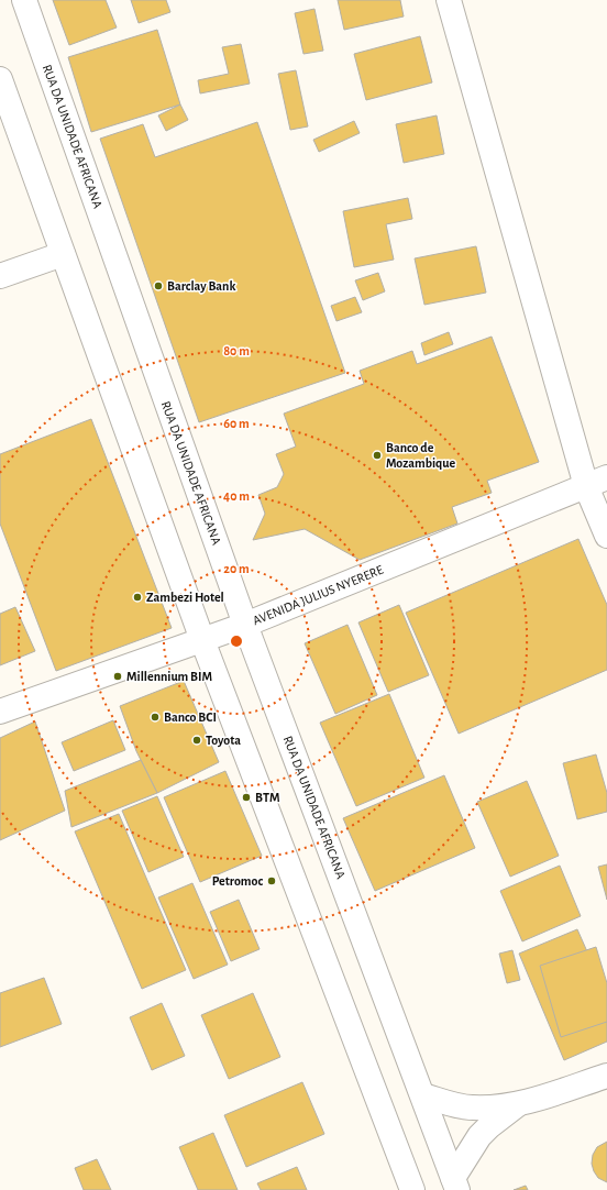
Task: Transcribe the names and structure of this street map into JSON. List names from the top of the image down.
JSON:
{
  "streets": {
    "street": ["RUA DA UNIDADE AFRICANA", "AVENIDA JULIUS NYERERE"]
  },
  "crossings": [
    ["RUA DA UNIDADE AFRICANA", "AVENIDA JULIUS NYERERE"]
  ],
  "places": [
    "Barclay Bank",
    "Banco de Mozambique",
    "Zambezi Hotel",
    "Millennium BIM",
    "Banco BCI",
    "Toyota",
    "BTM",
    "Petromoc"
  ],
  "rings": [
    "80 m",
    "60 m",
    "40 m",
    "20 m"
  ]
}
